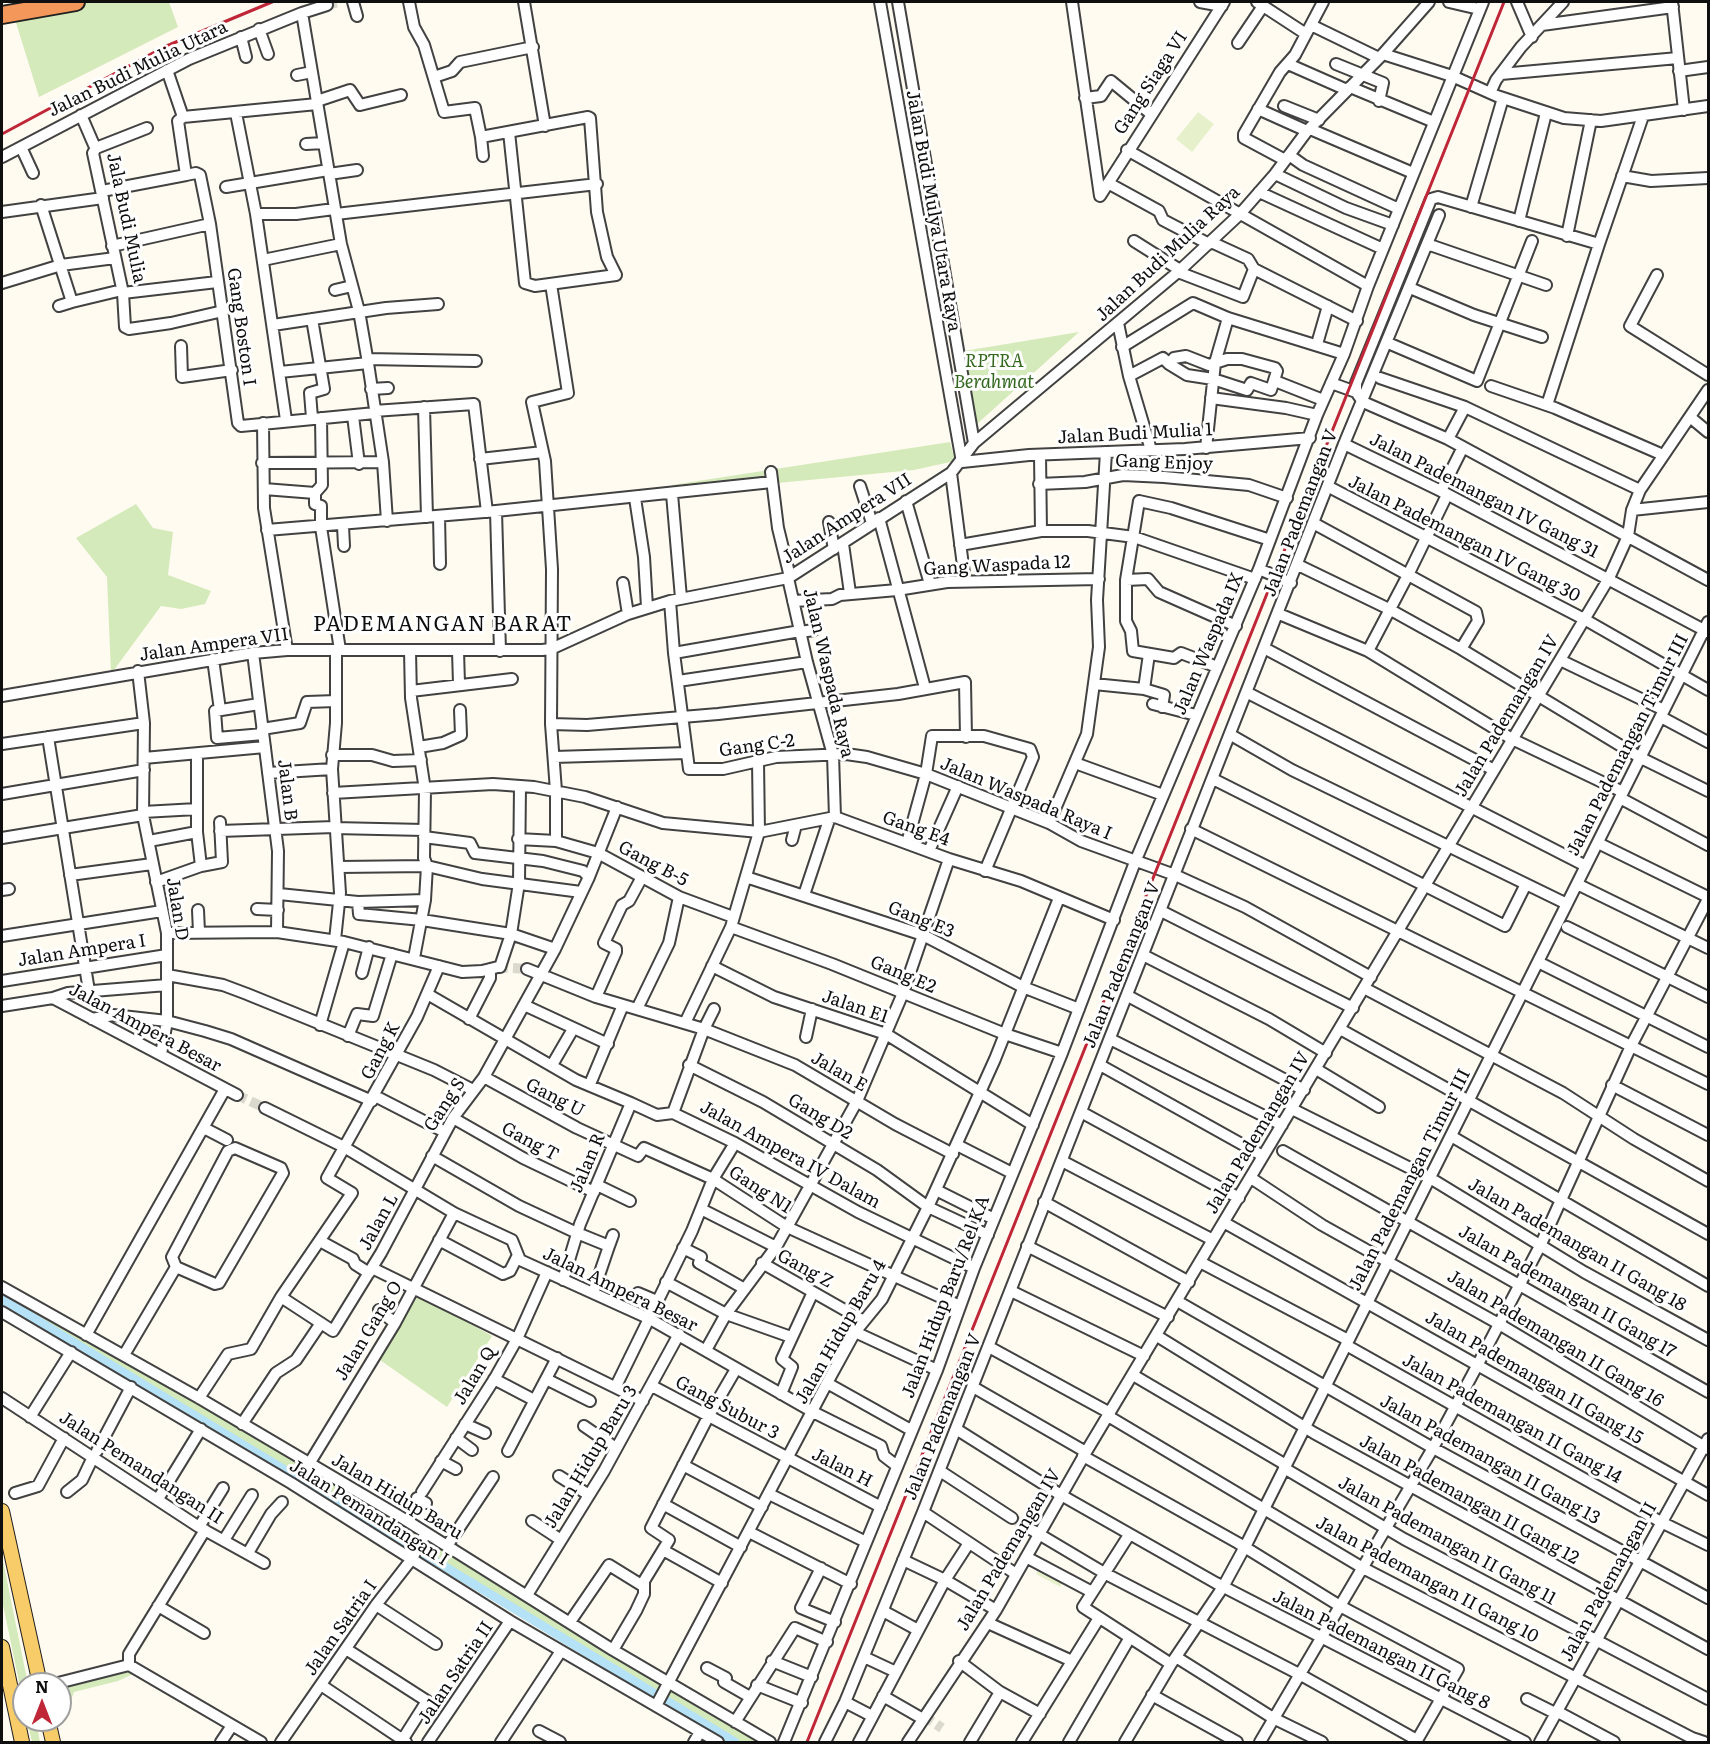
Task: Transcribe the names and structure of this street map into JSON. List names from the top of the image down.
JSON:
{
  "streets": {
    "street": [
      "Jalan Budi Mulia Utara",
      "Gang Siaga VI",
      "Jalan Budi Mulya Utara Raya",
      "Jala Budi Mulia",
      "Jalan Budi Mulia Raya",
      "Gang Boston I",
      "Jalan Budi Mulia 1",
      "Gang Enjoy",
      "Jalan Pademangan IV Gang 31",
      "Jalan Pademangan V",
      "Jalan Ampera VII",
      "Jalan Pademangan IV Gang 30",
      "Gang Waspada 12",
      "Jalan Waspada IX",
      "Jalan Waspada Raya",
      "Jalan Pademangan IV",
      "Jalan Pademangan Timur III",
      "Gang C-2",
      "Jalan B",
      "Jalan Waspada Raya I",
      "Gang E4",
      "Gang B-5",
      "Jalan D",
      "Gang E3",
      "Jalan Ampera I",
      "Gang E2",
      "Jalan E1",
      "Jalan Ampera Besar",
      "Gang K",
      "Jalan E",
      "Gang U",
      "Gang S",
      "Gang D2",
      "Gang T",
      "Jalan Ampera IV Dalam",
      "Jalan R",
      "Gang N1",
      "Jalan L",
      "Jalan Pademangan II Gang 18",
      "Gang Z",
      "Jalan Pademangan II Gang 17",
      "Jalan Hidup Baru/Rel KA",
      "Jalan Gang O",
      "Jalan Hidup Baru 4",
      "Jalan Pademangan II Gang 16",
      "Jalan Q",
      "Jalan Pademangan II Gang 15",
      "Gang Subur 3",
      "Jalan Pademangan II Gang 14",
      "Jalan Hidup Baru 3",
      "Jalan Pademangan II Gang 13",
      "Jalan Pemandangan II",
      "Jalan H",
      "Jalan Hidup Baru",
      "Jalan Pademangan II Gang 12",
      "Jalan Pemandangan I",
      "Jalan Pademangan II Gang 11",
      "Jalan Pademangan II Gang 10",
      "Jalan Pademangan II",
      "Jalan Satria I",
      "Jalan Pademangan II Gang 8",
      "Jalan Satria II"
    ]
  },
  "crossings": [
    ["Jalan Budi Mulya Utara Raya", "Jalan Budi Mulia Raya"],
    ["Jalan Budi Mulya Utara Raya", "Jalan Budi Mulia 1"],
    ["Jalan Budi Mulya Utara Raya", "Jalan Ampera VII"],
    ["Jala Budi Mulia", "Gang Boston I"],
    ["Jalan Budi Mulia Raya", "Jalan Budi Mulia 1"],
    ["Jalan Budi Mulia Raya", "Jalan Ampera VII"],
    ["Jalan Budi Mulia 1", "Jalan Ampera VII"],
    ["Jalan Budi Mulia 1", "Jalan Waspada IX"],
    ["Gang Enjoy", "Jalan Waspada IX"],
    ["Jalan Pademangan IV Gang 31", "Jalan Pademangan V"],
    ["Jalan Pademangan IV Gang 31", "Jalan Pademangan IV"],
    ["Jalan Pademangan IV Gang 31", "Jalan Pademangan Timur III"],
    ["Jalan Pademangan V", "Jalan Pademangan IV Gang 30"],
    ["Jalan Pademangan V", "Jalan Waspada Raya I"],
    ["Jalan Pademangan V", "Jalan Pademangan II Gang 10"],
    ["Jalan Pademangan V", "Jalan Pademangan II Gang 8"],
    ["Jalan Ampera VII", "Jalan Waspada Raya"],
    ["Jalan Ampera VII", "Jalan B"],
    ["Jalan Ampera VII", "Jalan D"],
    ["Jalan Pademangan IV Gang 30", "Jalan Pademangan IV"],
    ["Jalan Pademangan IV Gang 30", "Jalan Pademangan Timur III"],
    ["Gang Waspada 12", "Jalan Waspada Raya"],
    ["Jalan Waspada IX", "Jalan Waspada Raya I"],
    ["Jalan Waspada IX", "Jalan Hidup Baru/Rel KA"],
    ["Jalan Waspada Raya", "Gang C-2"],
    ["Jalan Waspada Raya", "Jalan Waspada Raya I"],
    ["Jalan Waspada Raya", "Gang E4"],
    ["Jalan Pademangan IV", "Jalan Waspada Raya I"],
    ["Jalan Pademangan IV", "Jalan Pademangan II Gang 18"],
    ["Jalan Pademangan IV", "Jalan Pademangan II Gang 16"],
    ["Jalan Pademangan IV", "Jalan Pademangan II Gang 15"],
    ["Jalan Pademangan IV", "Jalan Pademangan II Gang 14"],
    ["Jalan Pademangan IV", "Jalan Pademangan II Gang 13"],
    ["Jalan Pademangan IV", "Jalan Pademangan II Gang 12"],
    ["Jalan Pademangan IV", "Jalan Pademangan II Gang 11"],
    ["Jalan Pademangan IV", "Jalan Pademangan II Gang 10"],
    ["Jalan Pademangan IV", "Jalan Pademangan II Gang 8"],
    ["Jalan Pademangan Timur III", "Jalan Pademangan II Gang 18"],
    ["Jalan Pademangan Timur III", "Jalan Pademangan II Gang 17"],
    ["Jalan Pademangan Timur III", "Jalan Pademangan II Gang 16"],
    ["Jalan Pademangan Timur III", "Jalan Pademangan II Gang 15"],
    ["Jalan Pademangan Timur III", "Jalan Pademangan II Gang 14"],
    ["Jalan Pademangan Timur III", "Jalan Pademangan II Gang 13"],
    ["Jalan Pademangan Timur III", "Jalan Pademangan II Gang 12"],
    ["Jalan Pademangan Timur III", "Jalan Pademangan II Gang 11"],
    ["Jalan Pademangan Timur III", "Jalan Pademangan II Gang 10"],
    ["Jalan Pademangan Timur III", "Jalan Pademangan II Gang 8"],
    ["Gang C-2", "Jalan Waspada Raya I"],
    ["Jalan Waspada Raya I", "Jalan Hidup Baru/Rel KA"],
    ["Gang E4", "Jalan Hidup Baru/Rel KA"],
    ["Gang E4", "Jalan Hidup Baru 4"],
    ["Gang B-5", "Gang E2"],
    ["Gang B-5", "Gang S"],
    ["Jalan D", "Jalan Ampera I"],
    ["Jalan D", "Jalan Ampera Besar"],
    ["Gang E3", "Jalan Hidup Baru/Rel KA"],
    ["Gang E3", "Jalan Hidup Baru 4"],
    ["Gang E2", "Jalan Hidup Baru/Rel KA"],
    ["Gang E2", "Jalan Hidup Baru 4"],
    ["Jalan E1", "Jalan Hidup Baru/Rel KA"],
    ["Jalan E1", "Jalan Hidup Baru 4"],
    ["Jalan Ampera Besar", "Gang K"],
    ["Jalan Ampera Besar", "Gang S"],
    ["Jalan Ampera Besar", "Jalan R"],
    ["Jalan Ampera Besar", "Jalan L"],
    ["Jalan Ampera Besar", "Jalan Hidup Baru/Rel KA"],
    ["Jalan Ampera Besar", "Jalan Gang O"],
    ["Jalan Ampera Besar", "Jalan Hidup Baru 4"],
    ["Jalan Ampera Besar", "Jalan Q"],
    ["Jalan Ampera Besar", "Jalan Hidup Baru 3"],
    ["Jalan E", "Jalan Ampera IV Dalam"],
    ["Jalan E", "Jalan Hidup Baru/Rel KA"],
    ["Jalan E", "Jalan Hidup Baru 4"],
    ["Gang U", "Gang S"],
    ["Gang U", "Jalan R"],
    ["Gang U", "Gang N1"],
    ["Gang S", "Gang T"],
    ["Gang S", "Jalan L"],
    ["Gang D2", "Jalan Ampera IV Dalam"],
    ["Gang D2", "Jalan Hidup Baru/Rel KA"],
    ["Gang D2", "Jalan Hidup Baru 4"],
    ["Gang T", "Jalan R"],
    ["Jalan Ampera IV Dalam", "Jalan Hidup Baru/Rel KA"],
    ["Jalan Ampera IV Dalam", "Jalan Hidup Baru 4"],
    ["Jalan R", "Gang N1"],
    ["Gang N1", "Jalan Hidup Baru/Rel KA"],
    ["Gang N1", "Jalan Hidup Baru 4"],
    ["Gang Z", "Jalan Hidup Baru 4"],
    ["Jalan Hidup Baru/Rel KA", "Jalan H"],
    ["Jalan Gang O", "Jalan Hidup Baru"],
    ["Jalan Hidup Baru 4", "Gang Subur 3"],
    ["Jalan Hidup Baru 4", "Jalan H"],
    ["Jalan Hidup Baru 4", "Jalan Hidup Baru"],
    ["Jalan Hidup Baru 4", "Jalan Pemandangan I"],
    ["Jalan Pademangan II Gang 16", "Jalan Pademangan II"],
    ["Jalan Pademangan II Gang 15", "Jalan Pademangan II"],
    ["Gang Subur 3", "Jalan Hidup Baru 3"],
    ["Gang Subur 3", "Jalan H"],
    ["Jalan Pademangan II Gang 14", "Jalan Pademangan II"],
    ["Jalan Hidup Baru 3", "Jalan Hidup Baru"],
    ["Jalan Pademangan II Gang 13", "Jalan Pademangan II"],
    ["Jalan Hidup Baru", "Jalan Satria I"],
    ["Jalan Pademangan II Gang 12", "Jalan Pademangan II"],
    ["Jalan Pemandangan I", "Jalan Satria I"],
    ["Jalan Pemandangan I", "Jalan Satria II"],
    ["Jalan Pademangan II Gang 11", "Jalan Pademangan II"],
    ["Jalan Pademangan II Gang 10", "Jalan Pademangan II"]
  ],
  "districts": ["PADEMANGAN BARAT"],
  "parks": ["RPTRA Berahmat"],
  "north": "top"
}
